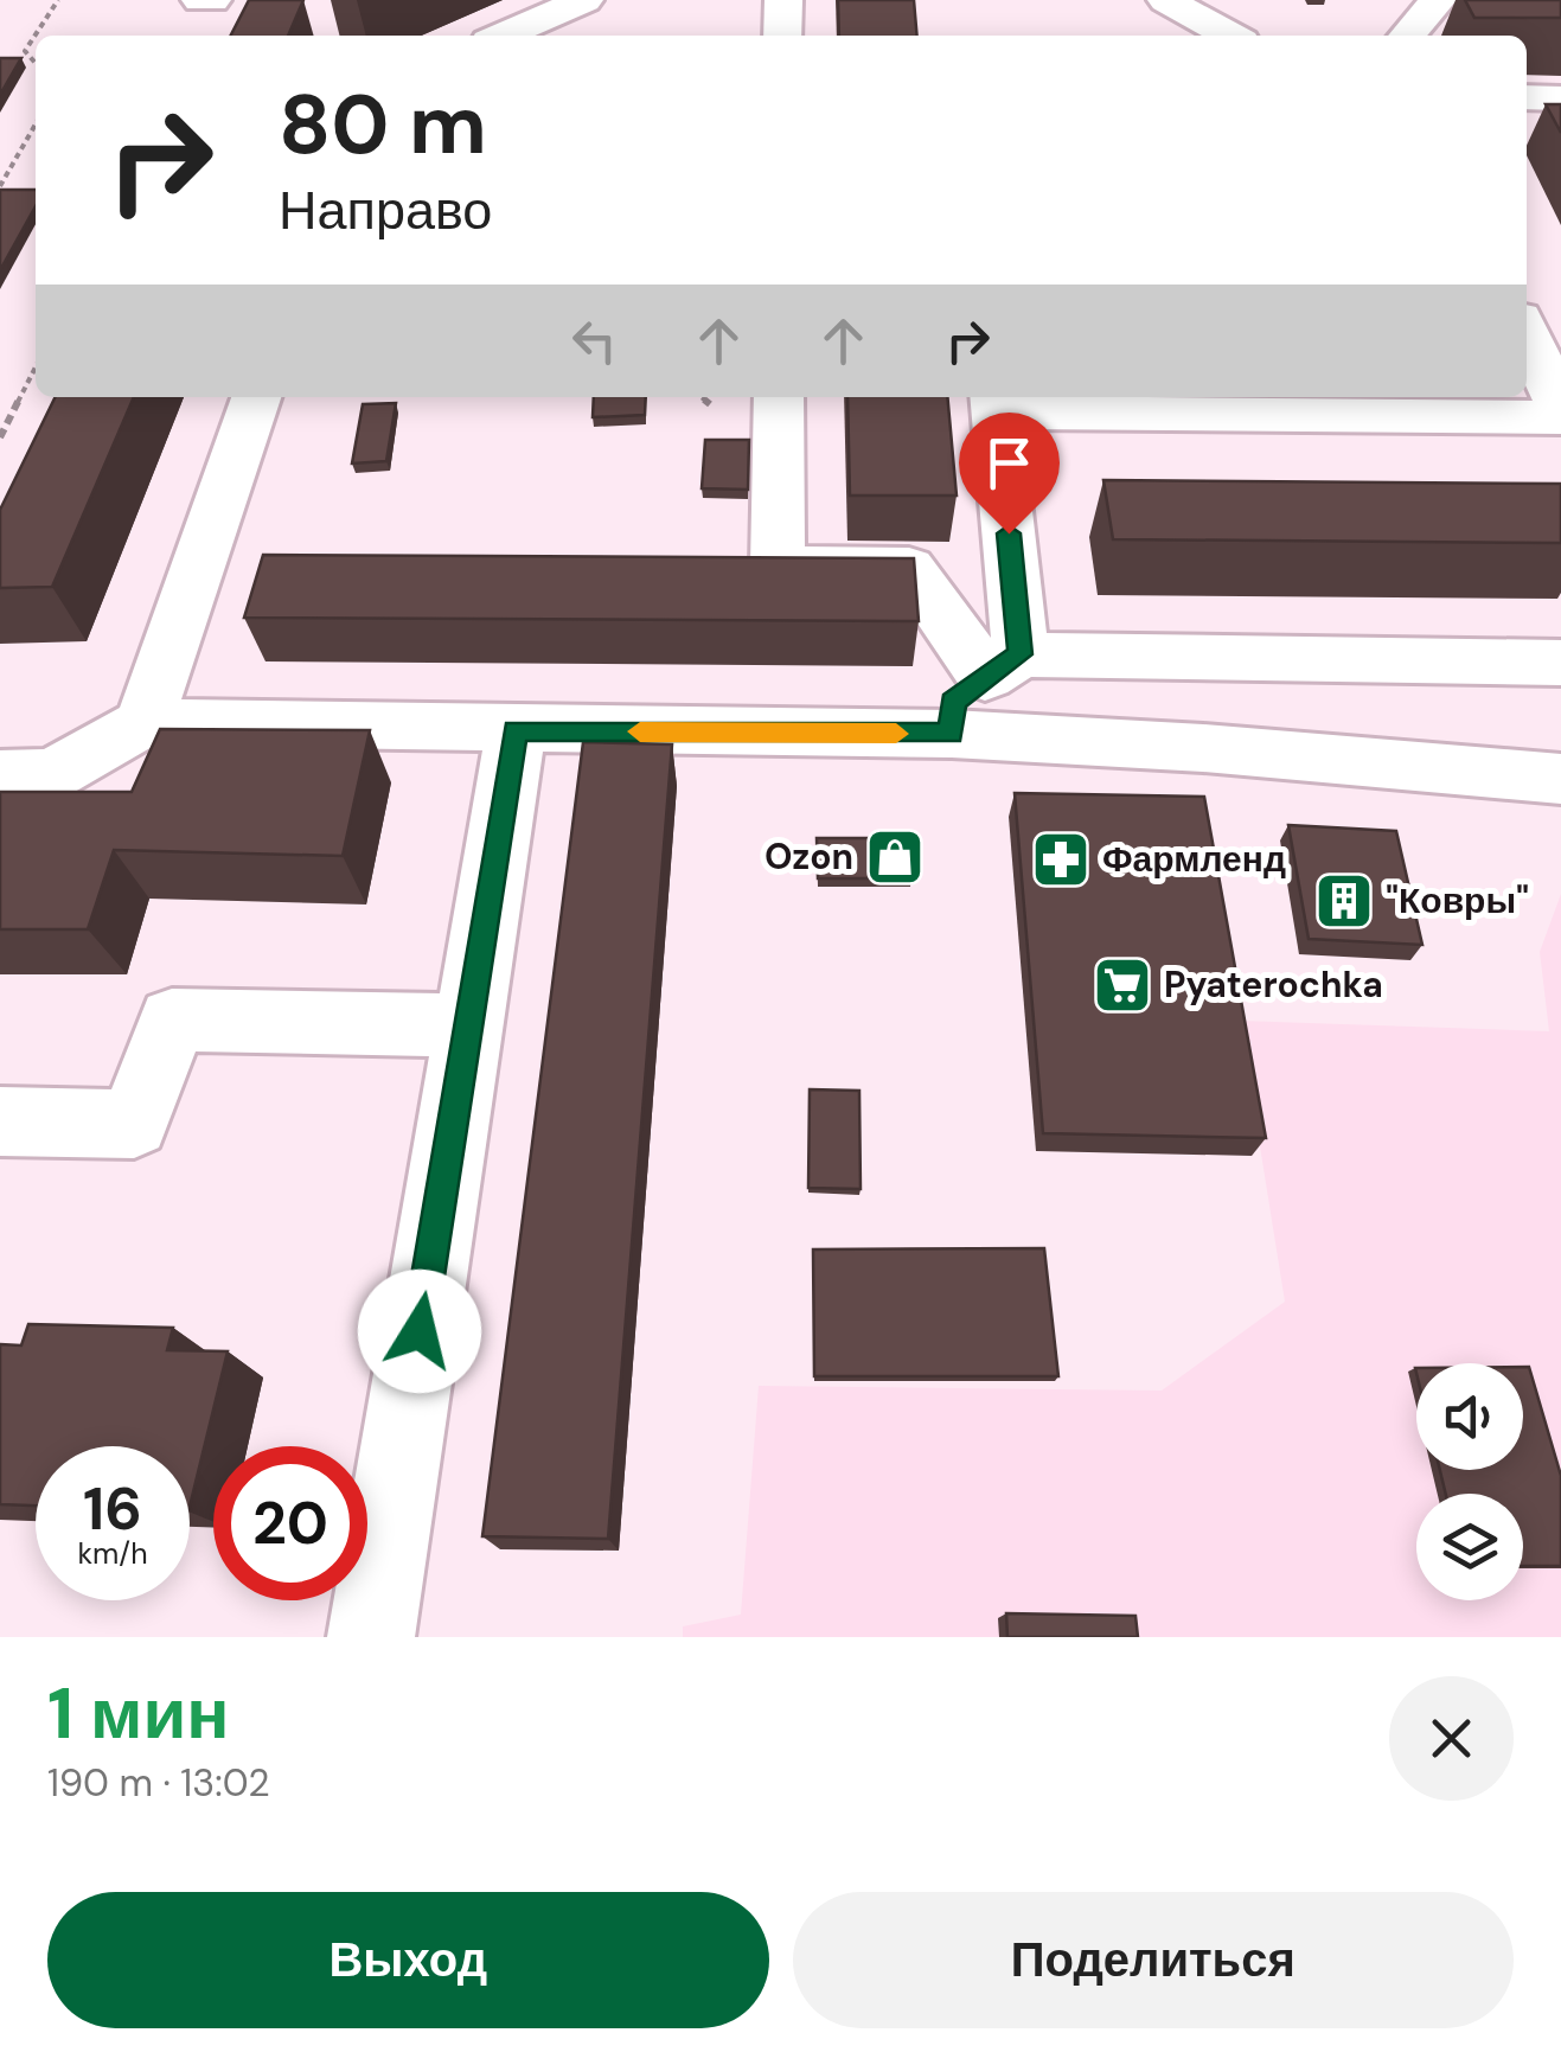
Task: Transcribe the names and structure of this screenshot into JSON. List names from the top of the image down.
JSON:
{
  "places": {
    "shop": ["Ozon"],
    "pharmacy": ["Фармленд"],
    "building": ["\"Ковры\""],
    "supermarket": ["Pyaterochka"]
  },
  "page": {
    "turn": ["80 m", "Направо"],
    "speed": "16 km/h",
    "limit": "20",
    "heading": ["1 мин", "190 m · 13:02"],
    "buttons": ["Выход", "Поделиться"]
  }
}
